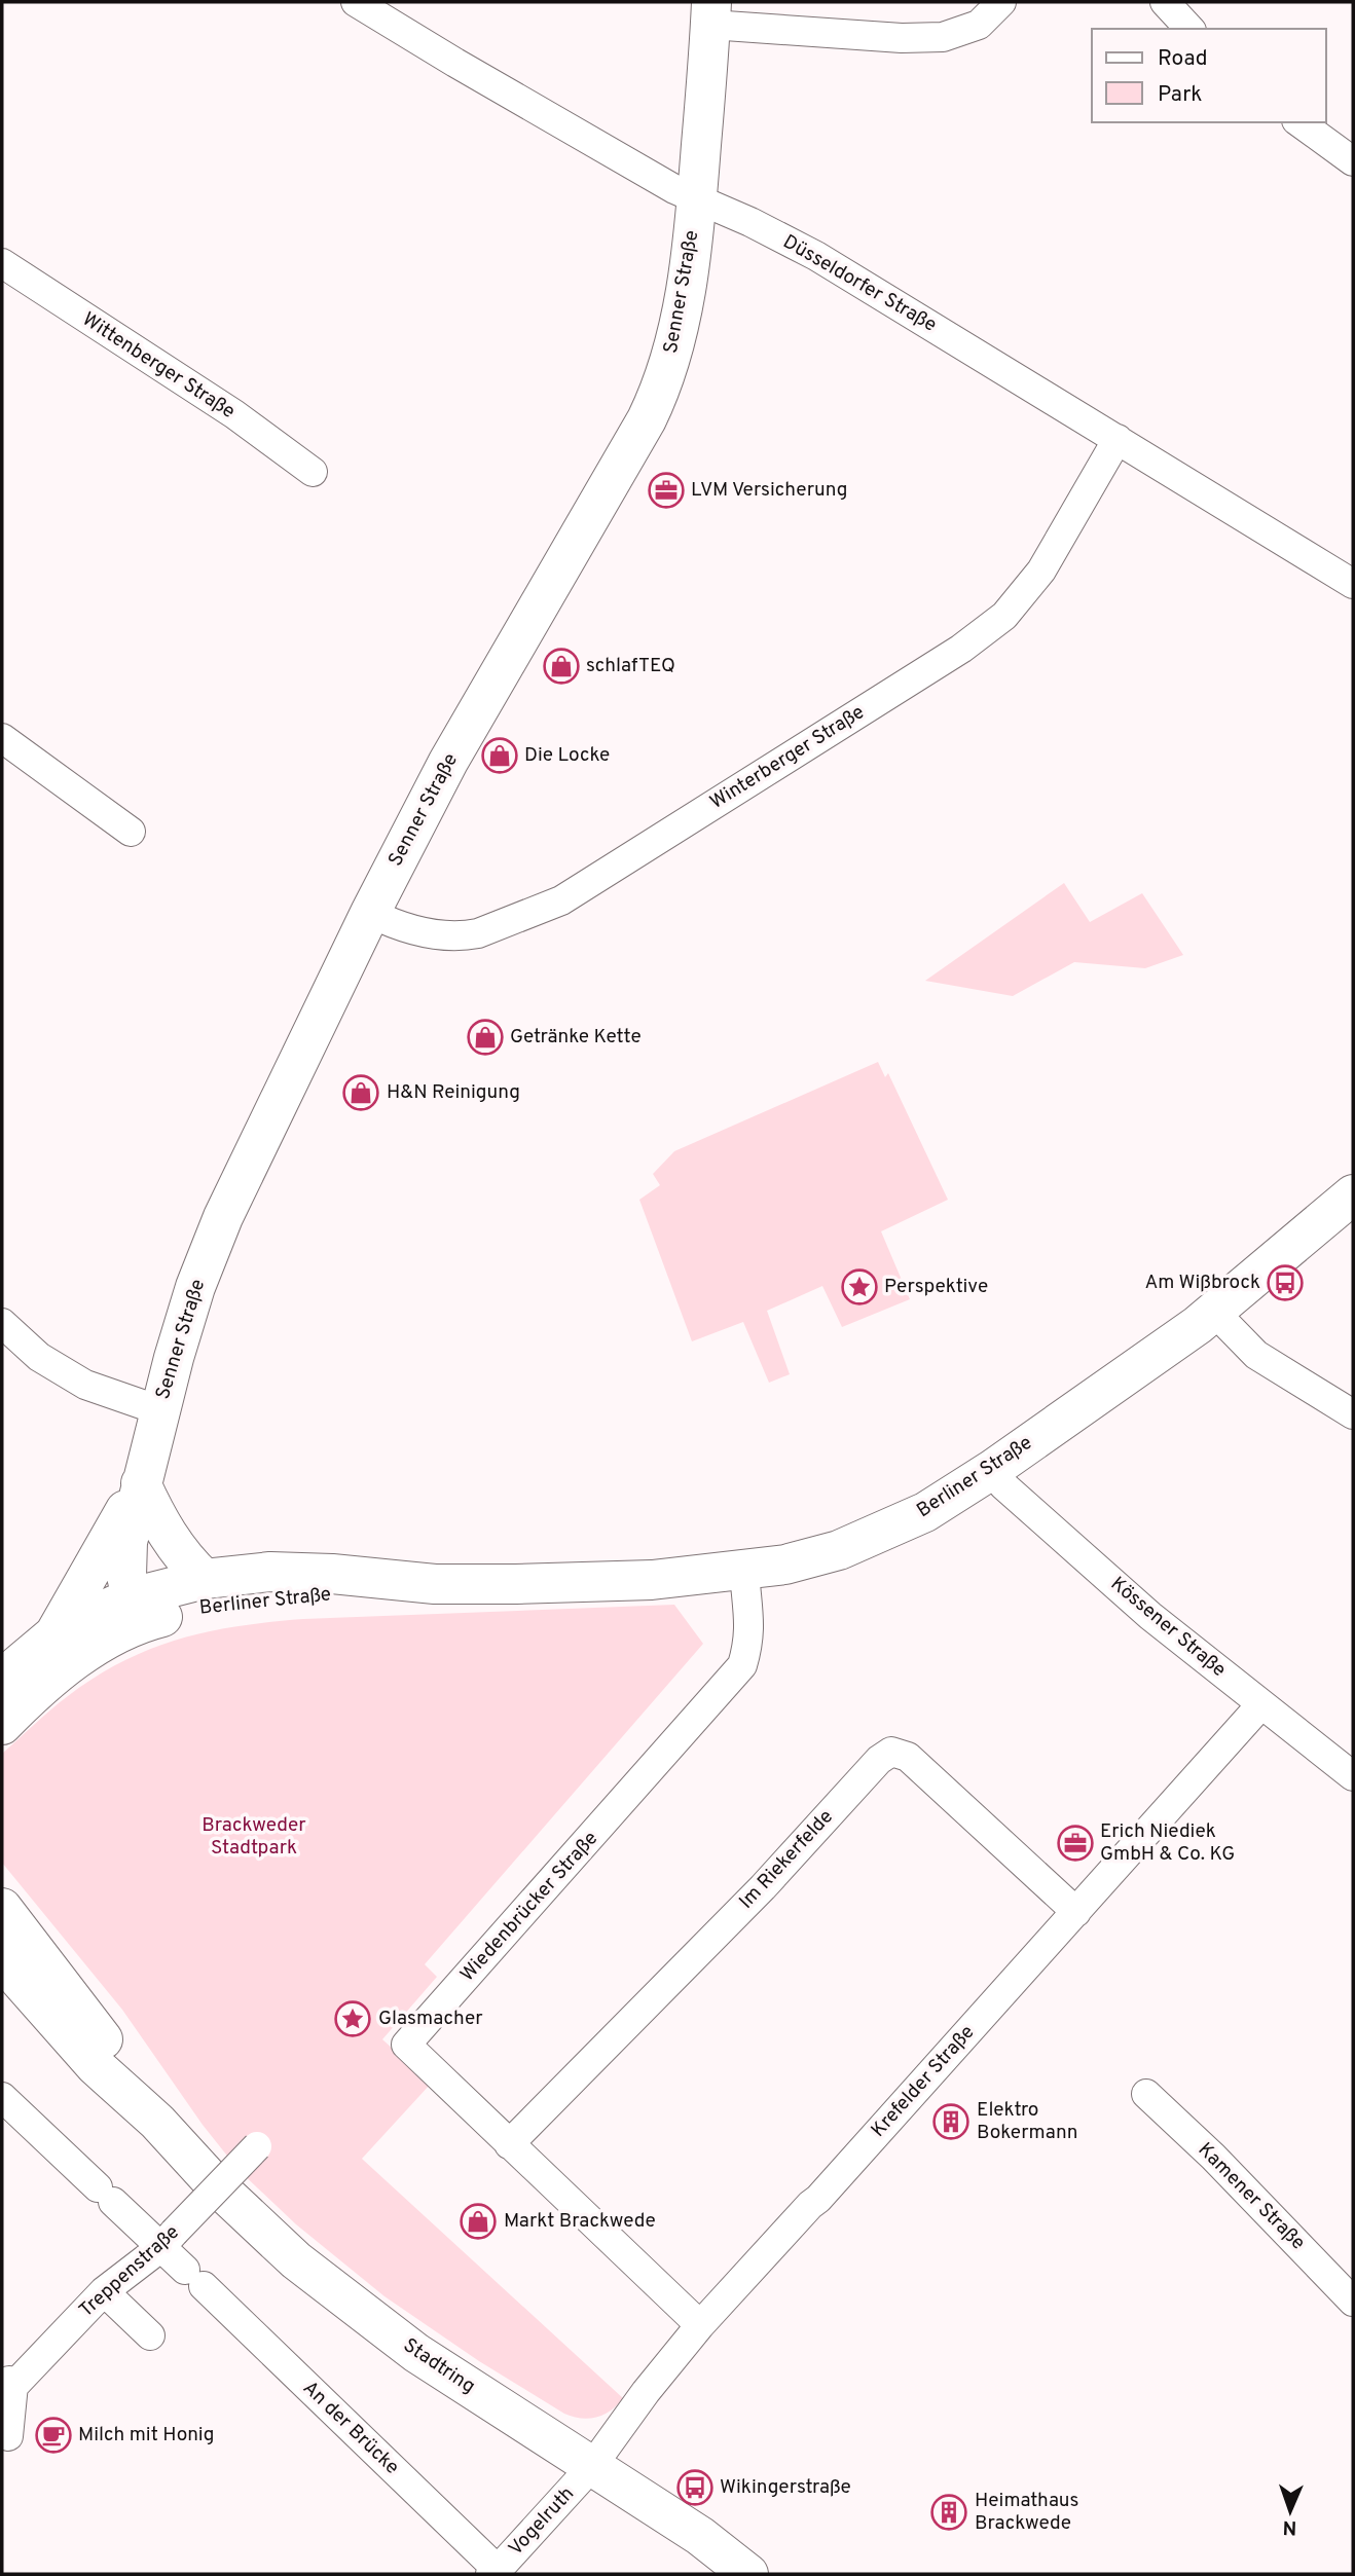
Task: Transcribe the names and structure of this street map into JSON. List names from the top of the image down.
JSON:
{
  "streets": {
    "street": [
      "Düsseldorfer Straße",
      "Senner Straße",
      "Wittenberger Straße",
      "Winterberger Straße",
      "Berliner Straße",
      "Kössener Straße",
      "Im Riekerfelde",
      "Wiedenbrücker Straße",
      "Krefelder Straße",
      "Kamener Straße",
      "Treppenstraße",
      "Stadtring",
      "An der Brücke",
      "Vogelruth"
    ]
  },
  "crossings": [
    ["Düsseldorfer Straße", "Senner Straße"],
    ["Düsseldorfer Straße", "Winterberger Straße"],
    ["Senner Straße", "Winterberger Straße"],
    ["Senner Straße", "Berliner Straße"],
    ["Berliner Straße", "Kössener Straße"],
    ["Berliner Straße", "Wiedenbrücker Straße"],
    ["Kössener Straße", "Krefelder Straße"],
    ["Im Riekerfelde", "Wiedenbrücker Straße"],
    ["Im Riekerfelde", "Krefelder Straße"],
    ["Wiedenbrücker Straße", "Krefelder Straße"],
    ["Krefelder Straße", "Stadtring"],
    ["Krefelder Straße", "Vogelruth"],
    ["Treppenstraße", "An der Brücke"],
    ["Stadtring", "Vogelruth"],
    ["An der Brücke", "Vogelruth"]
  ],
  "parks": ["Brackweder Stadtpark"],
  "places": {
    "office": ["LVM Versicherung", "Erich Niediek GmbH & Co. KG"],
    "shop": [
      "schlafTEQ",
      "Die Locke",
      "Getränke Kette",
      "H&N Reinigung",
      "Markt Brackwede"
    ],
    "bus stop": ["Am Wißbrock", "Wikingerstraße"],
    "place": ["Perspektive", "Glasmacher"],
    "building": ["Elektro Bokermann", "Heimathaus Brackwede"],
    "cafe": ["Milch mit Honig"]
  },
  "legend": ["Road", "Park"],
  "north": "bottom"
}
